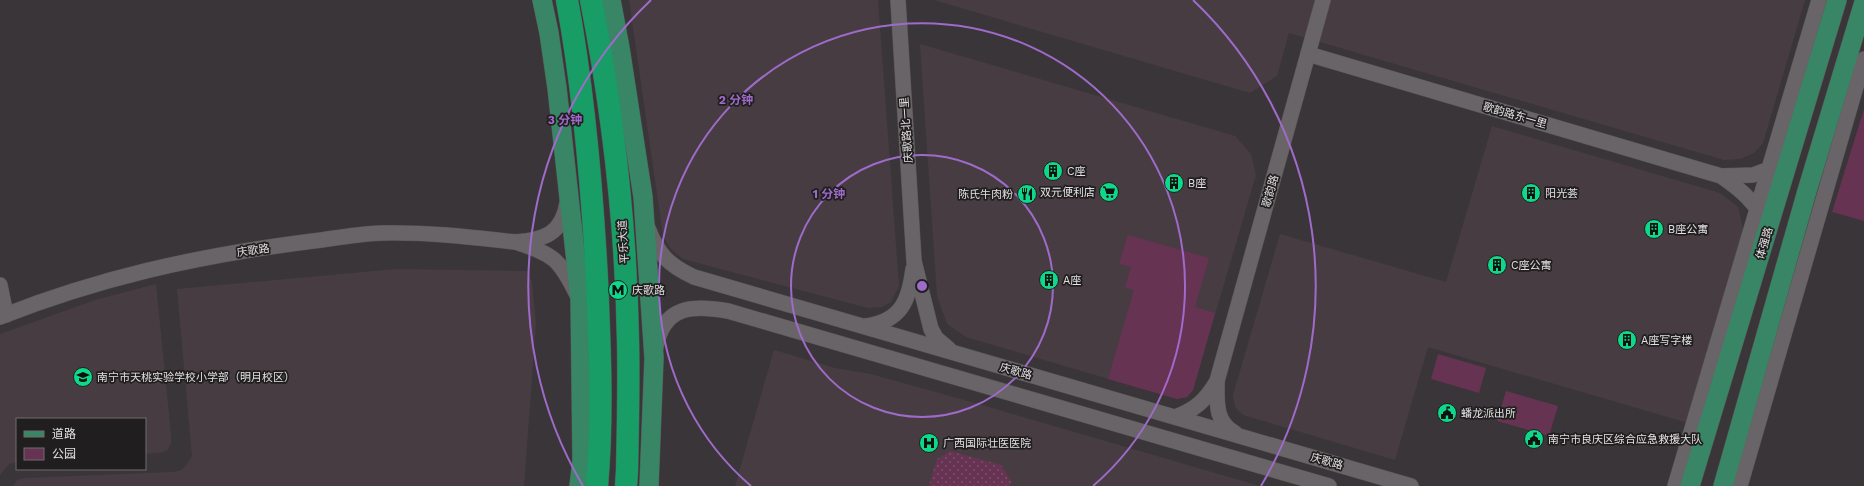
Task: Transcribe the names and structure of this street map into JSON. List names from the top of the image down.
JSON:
{
  "streets": {
    "highway": ["平乐大道"],
    "main road": ["体强路"],
    "street": [
      "歌韵路东一里",
      "庆歌路北一里",
      "歌韵路",
      "庆歌路"
    ]
  },
  "crossings": [
    ["歌韵路东一里", "歌韵路"],
    ["歌韵路东一里", "体强路"],
    ["庆歌路北一里", "庆歌路"],
    ["歌韵路", "庆歌路"]
  ],
  "places": {
    "building": [
      "C座",
      "B座",
      "阳光荟",
      "B座公寓",
      "C座公寓",
      "A座",
      "A座写字楼"
    ],
    "supermarket": ["双元便利店"],
    "restaurant": ["陈氏牛肉粉"],
    "metro station": ["庆歌路"],
    "school or university": ["南宁市天桃实验学校小学部（明月校区）"],
    "public building": ["蟠龙派出所", "南宁市良庆区综合应急救援大队"],
    "hospital": ["广西国际壮医医院"]
  },
  "legend": ["道路", "公园"],
  "rings": ["2 分钟", "3 分钟", "1 分钟"]
}
